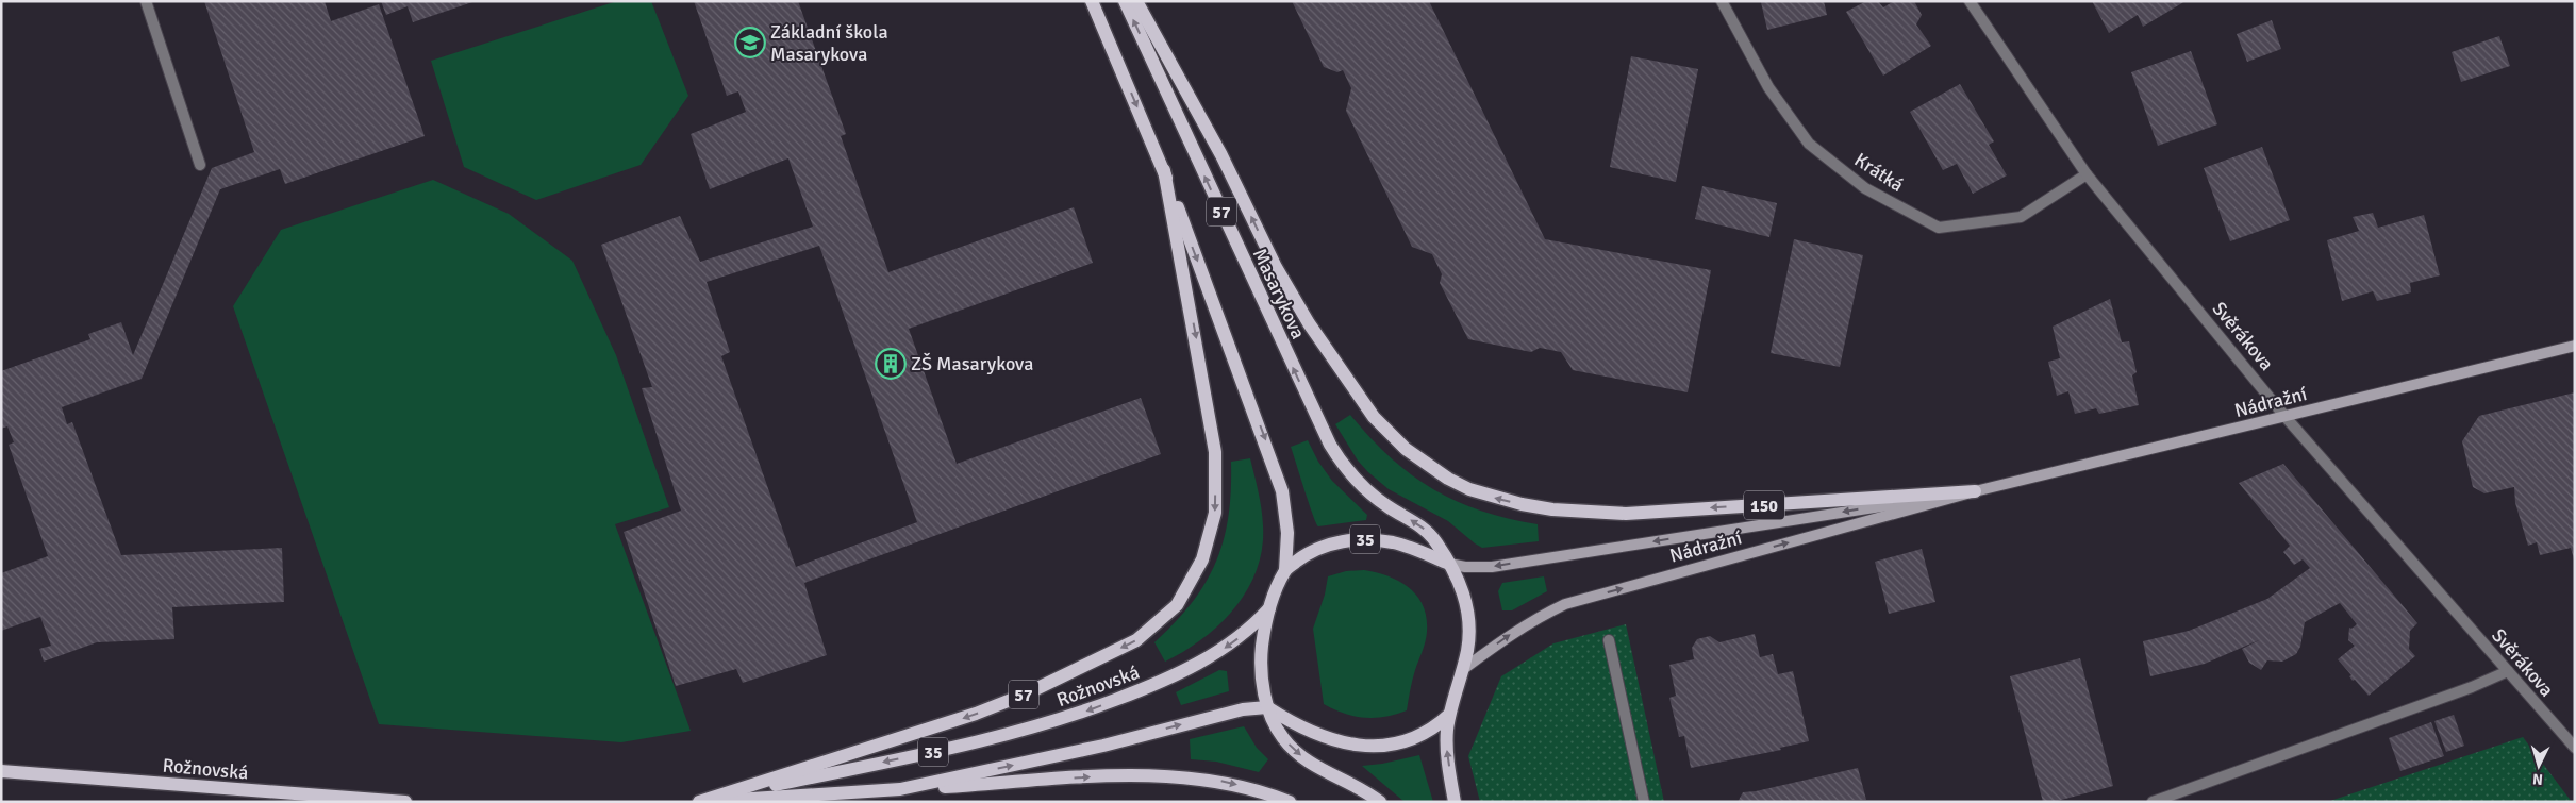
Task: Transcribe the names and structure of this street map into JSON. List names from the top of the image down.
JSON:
{
  "streets": {
    "main road": [
      "57",
      "Masarykova",
      "Nádražní",
      "150",
      "35",
      "Rožnovská"
    ],
    "street": ["Krátká", "Svěrákova"]
  },
  "crossings": [
    ["Krátká", "Svěrákova"],
    ["57", "35"],
    ["57", "Rožnovská"],
    ["Masarykova", "Nádražní"],
    ["Masarykova", "35"],
    ["Svěrákova", "Nádražní"],
    ["Nádražní", "150"],
    ["Nádražní", "35"],
    ["35", "Rožnovská"]
  ],
  "places": {
    "school or university": ["Základní škola Masarykova"],
    "building": ["ZŠ Masarykova"]
  },
  "north": "bottom"
}
